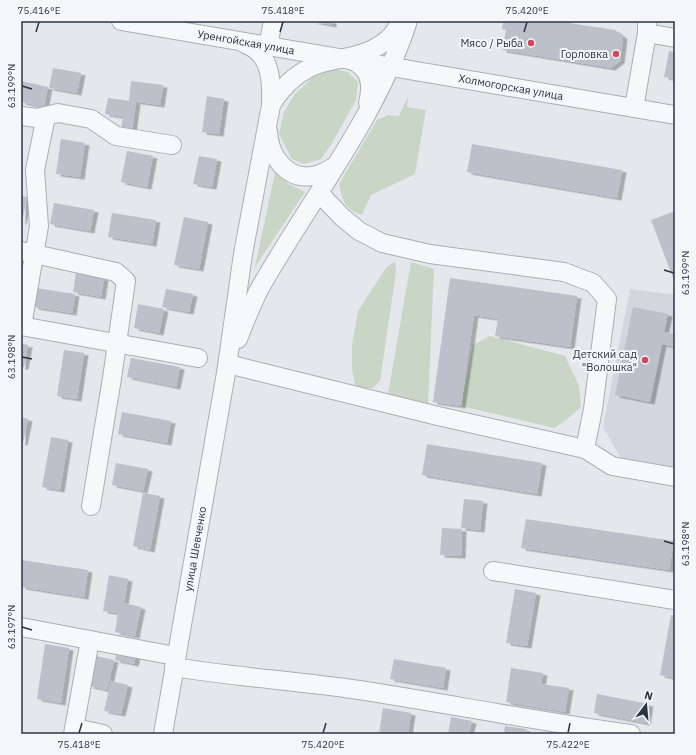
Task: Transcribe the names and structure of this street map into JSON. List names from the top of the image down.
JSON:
{
  "streets": {
    "street": ["Уренгойская улица", "Холмогорская улица", "улица Шевченко"]
  },
  "crossings": [
    ["Уренгойская улица", "Холмогорская улица"]
  ],
  "places": ["Мясо / Рыба", "Горловка", "Детский сад \"Волошка\""],
  "north": "top",
  "coordinates": [
    "75.416°E",
    "75.418°E",
    "75.420°E",
    "63.199°N",
    "63.198°N",
    "63.197°N",
    "75.422°E"
  ]
}
